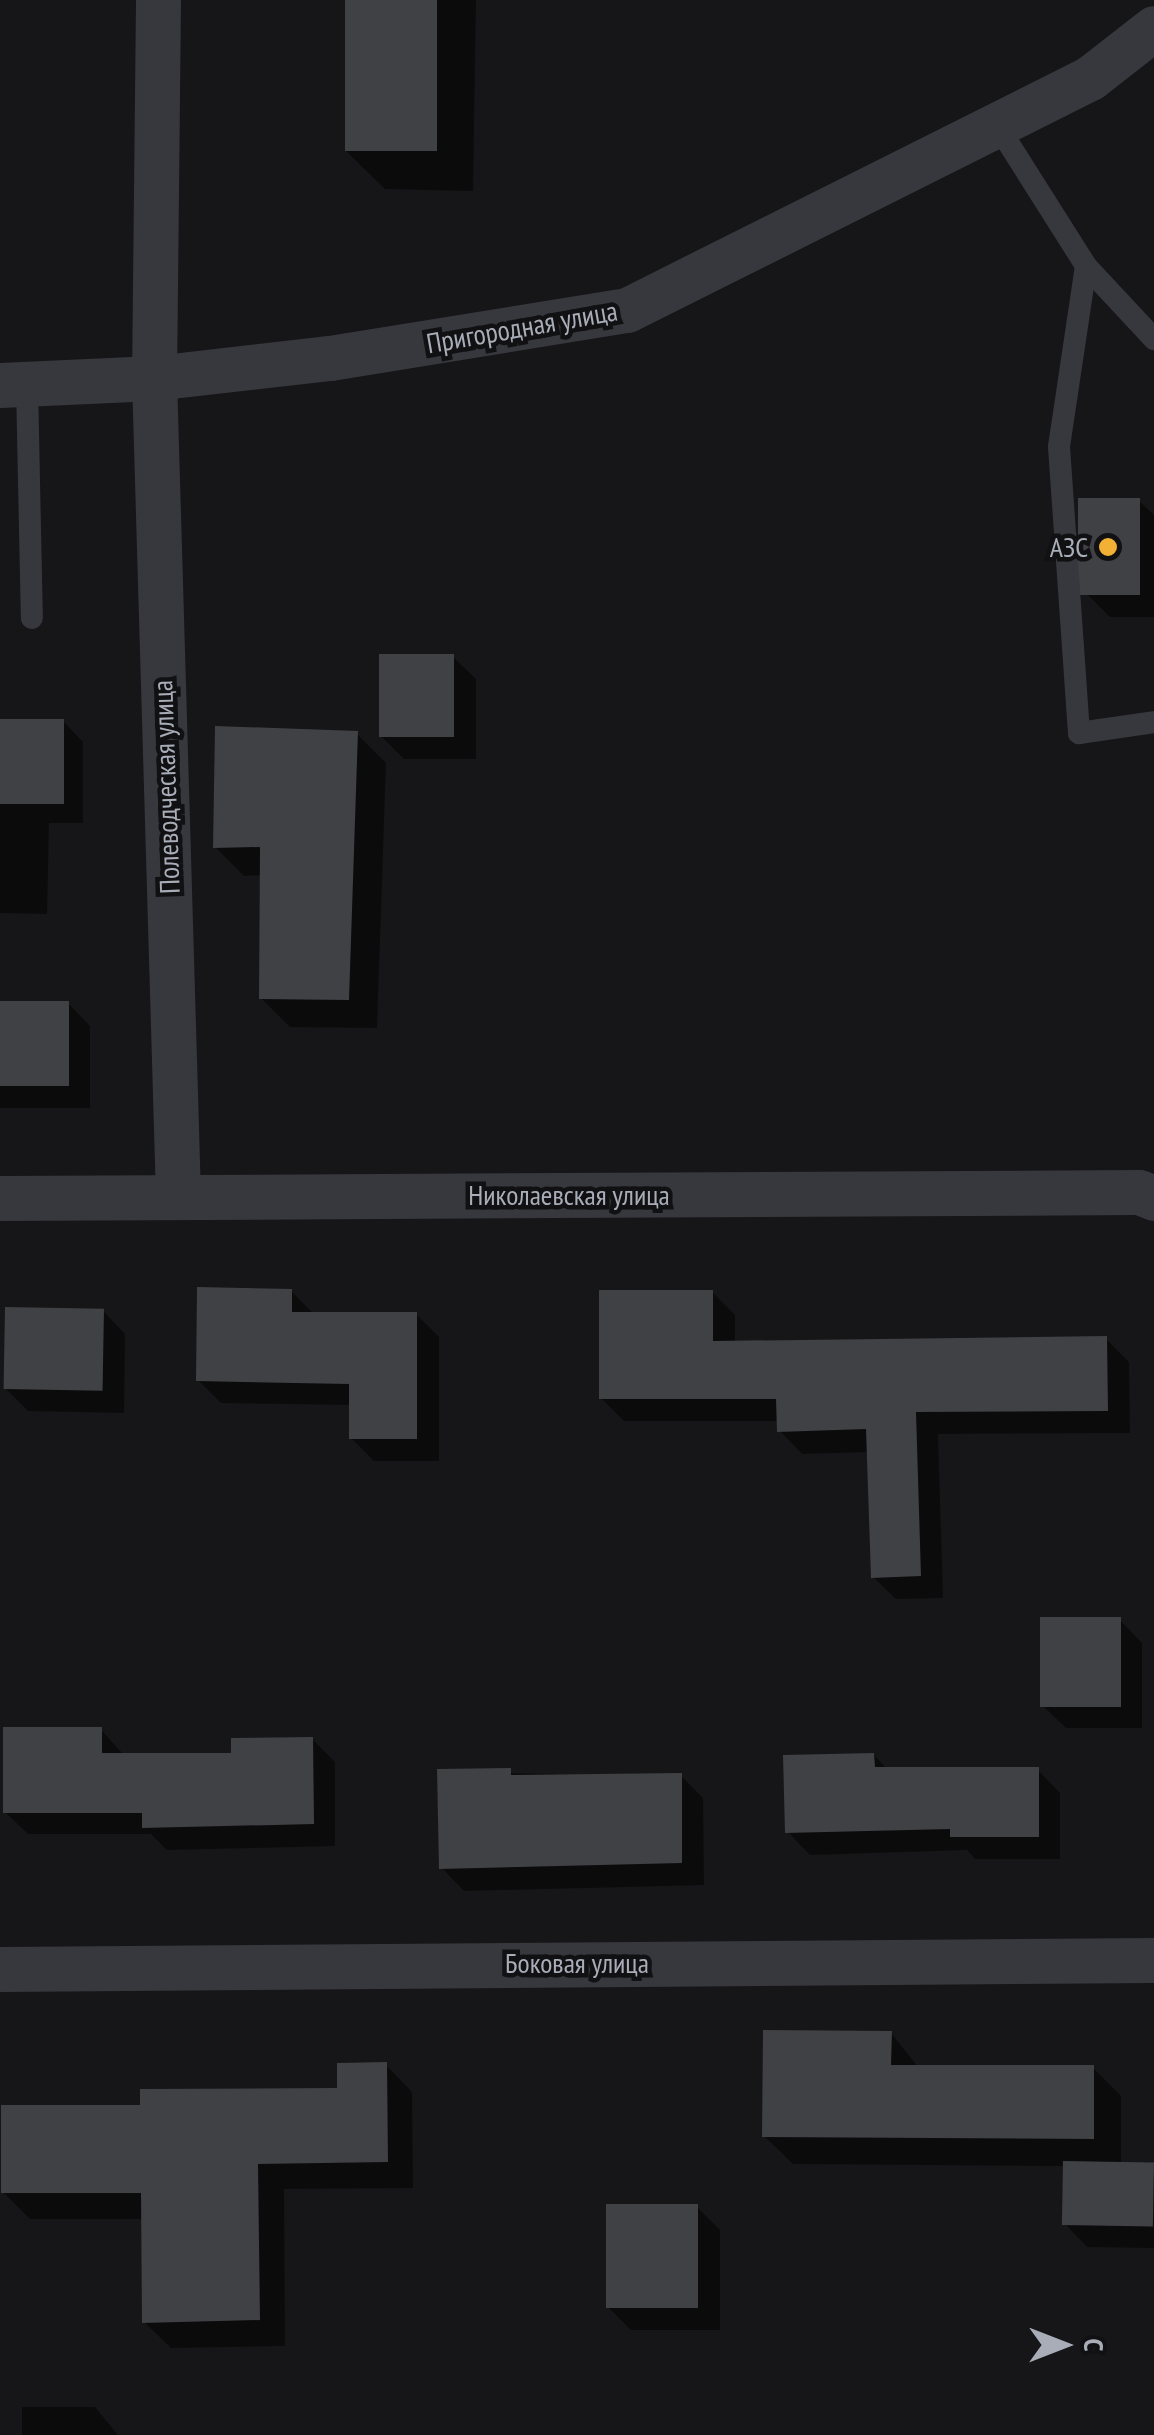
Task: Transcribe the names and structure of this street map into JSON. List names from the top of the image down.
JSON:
{
  "streets": {
    "street": [
      "Пригородная улица",
      "Полеводческая улица",
      "Николаевская улица",
      "Боковая улица"
    ]
  },
  "crossings": [
    ["Пригородная улица", "Полеводческая улица"],
    ["Полеводческая улица", "Николаевская улица"]
  ],
  "places": ["АЗС"],
  "north": "right"
}
